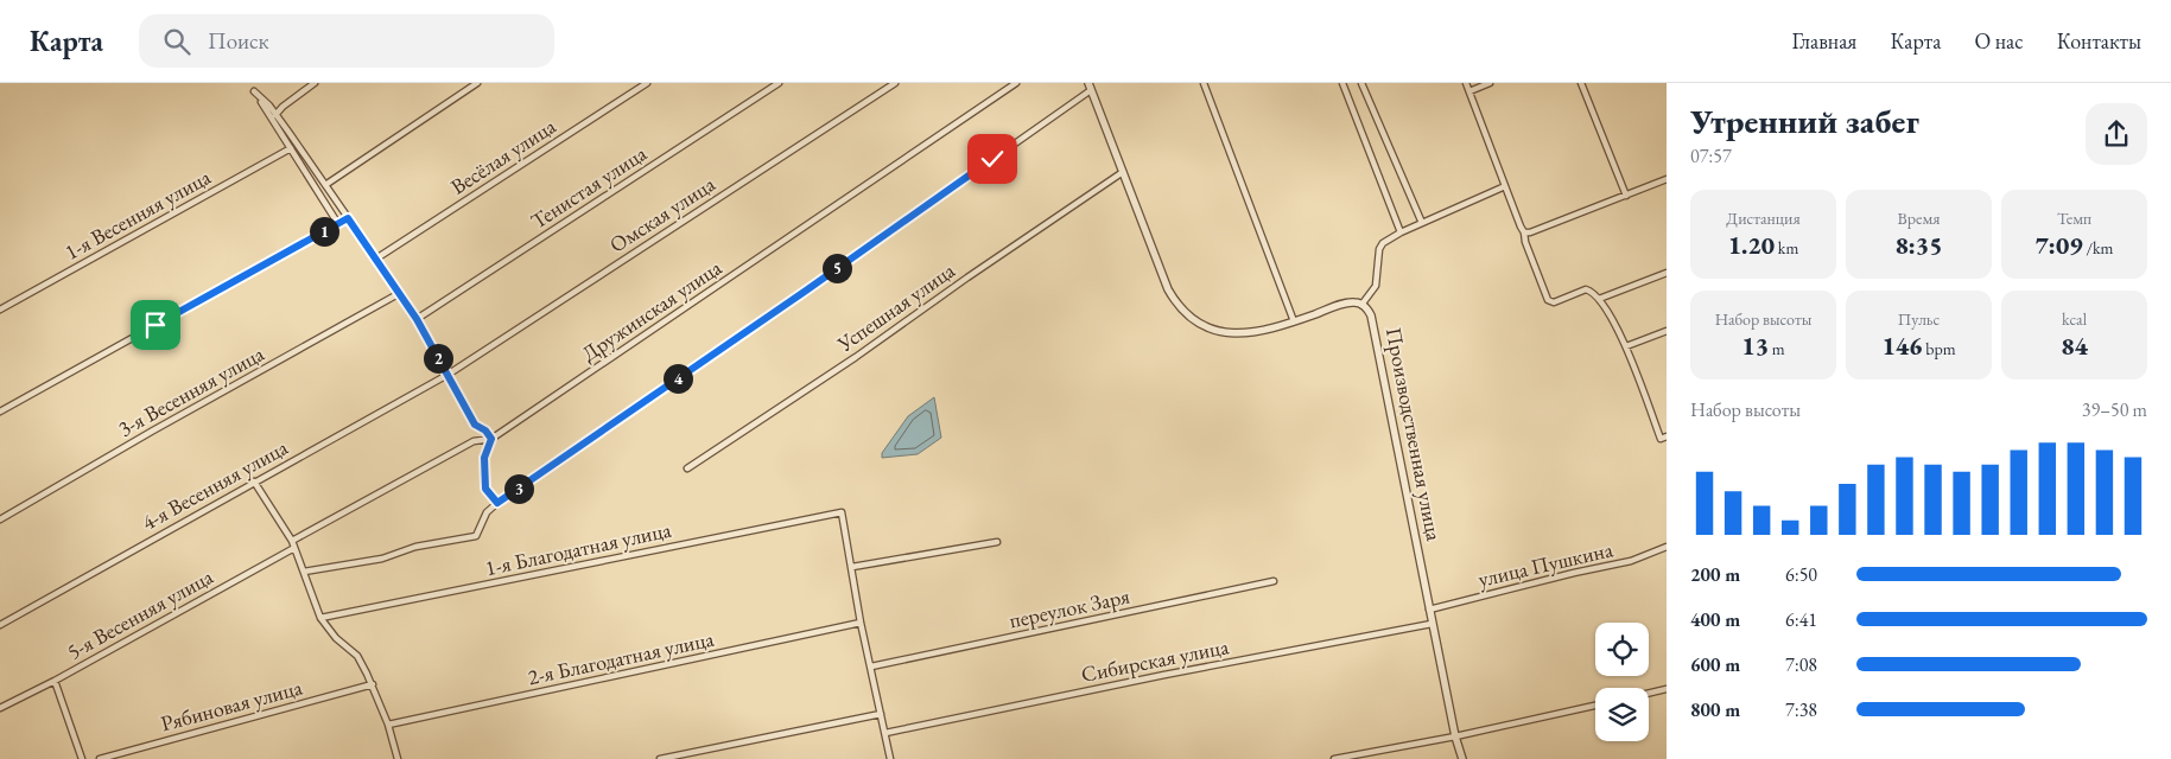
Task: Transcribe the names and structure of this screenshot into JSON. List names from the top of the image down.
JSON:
{
  "streets": {
    "street": [
      "Весёлая улица",
      "Тенистая улица",
      "1-я Весенняя улица",
      "Омская улица",
      "Успешная улица",
      "Дружинская улица",
      "3-я Весенняя улица",
      "Производственная улица",
      "4-я Весенняя улица",
      "1-я Благодатная улица",
      "улица Пушкина",
      "переулок Заря",
      "5-я Весенняя улица",
      "2-я Благодатная улица",
      "Сибирская улица",
      "Рябиновая улица"
    ]
  },
  "crossings": [
    ["Омская улица", "4-я Весенняя улица"],
    ["Производственная улица", "улица Пушкина"],
    ["Производственная улица", "Сибирская улица"]
  ],
  "page": {
    "header": "Карта",
    "search": "Поиск",
    "nav": [
      "Главная",
      "Карта",
      "О нас",
      "Контакты"
    ],
    "heading": ["Утренний забег", "07:57"],
    "stats": [
      ["Дистанция", "1.20 km"],
      ["Время", "8:35"],
      ["Темп", "7:09 /km"],
      ["Набор высоты", "13 m"],
      ["Пульс", "146 bpm"],
      ["kcal", "84"]
    ],
    "pins": [
      "1",
      "5",
      "2",
      "4",
      "3"
    ],
    "chart": ["Набор высоты", "39–50 m"],
    "list": [
      {
        "name": "200 m",
        "note": "6:50"
      },
      {
        "name": "400 m",
        "note": "6:41"
      },
      {
        "name": "600 m",
        "note": "7:08"
      },
      {
        "name": "800 m",
        "note": "7:38"
      }
    ]
  }
}
